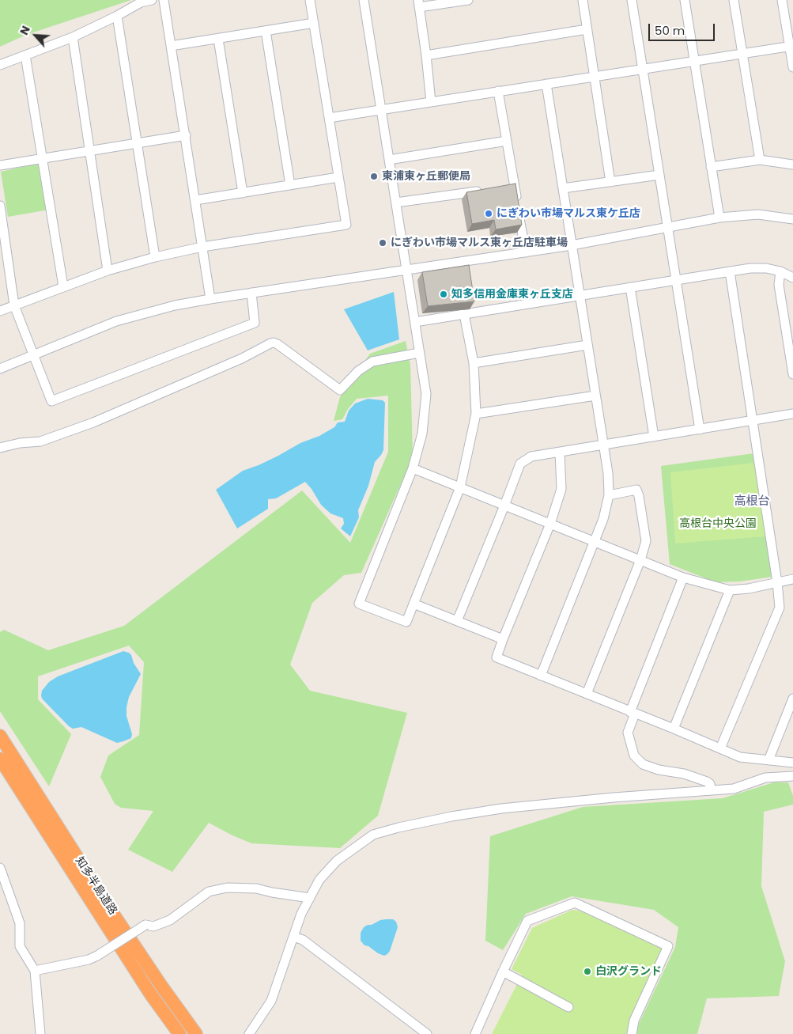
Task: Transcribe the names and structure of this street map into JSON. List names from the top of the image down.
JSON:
{
  "streets": {
    "highway": ["知多半島道路"]
  },
  "districts": ["高根台"],
  "parks": ["高根台中央公園"],
  "places": [
    "東浦東ヶ丘郵便局",
    "にぎわい市場マルス東ケ丘店",
    "にぎわい市場マルス東ヶ丘店駐車場",
    "知多信用金庫東ヶ丘支店",
    "白沢グランド"
  ],
  "scale_bar": "50 m",
  "north": "top left"
}
